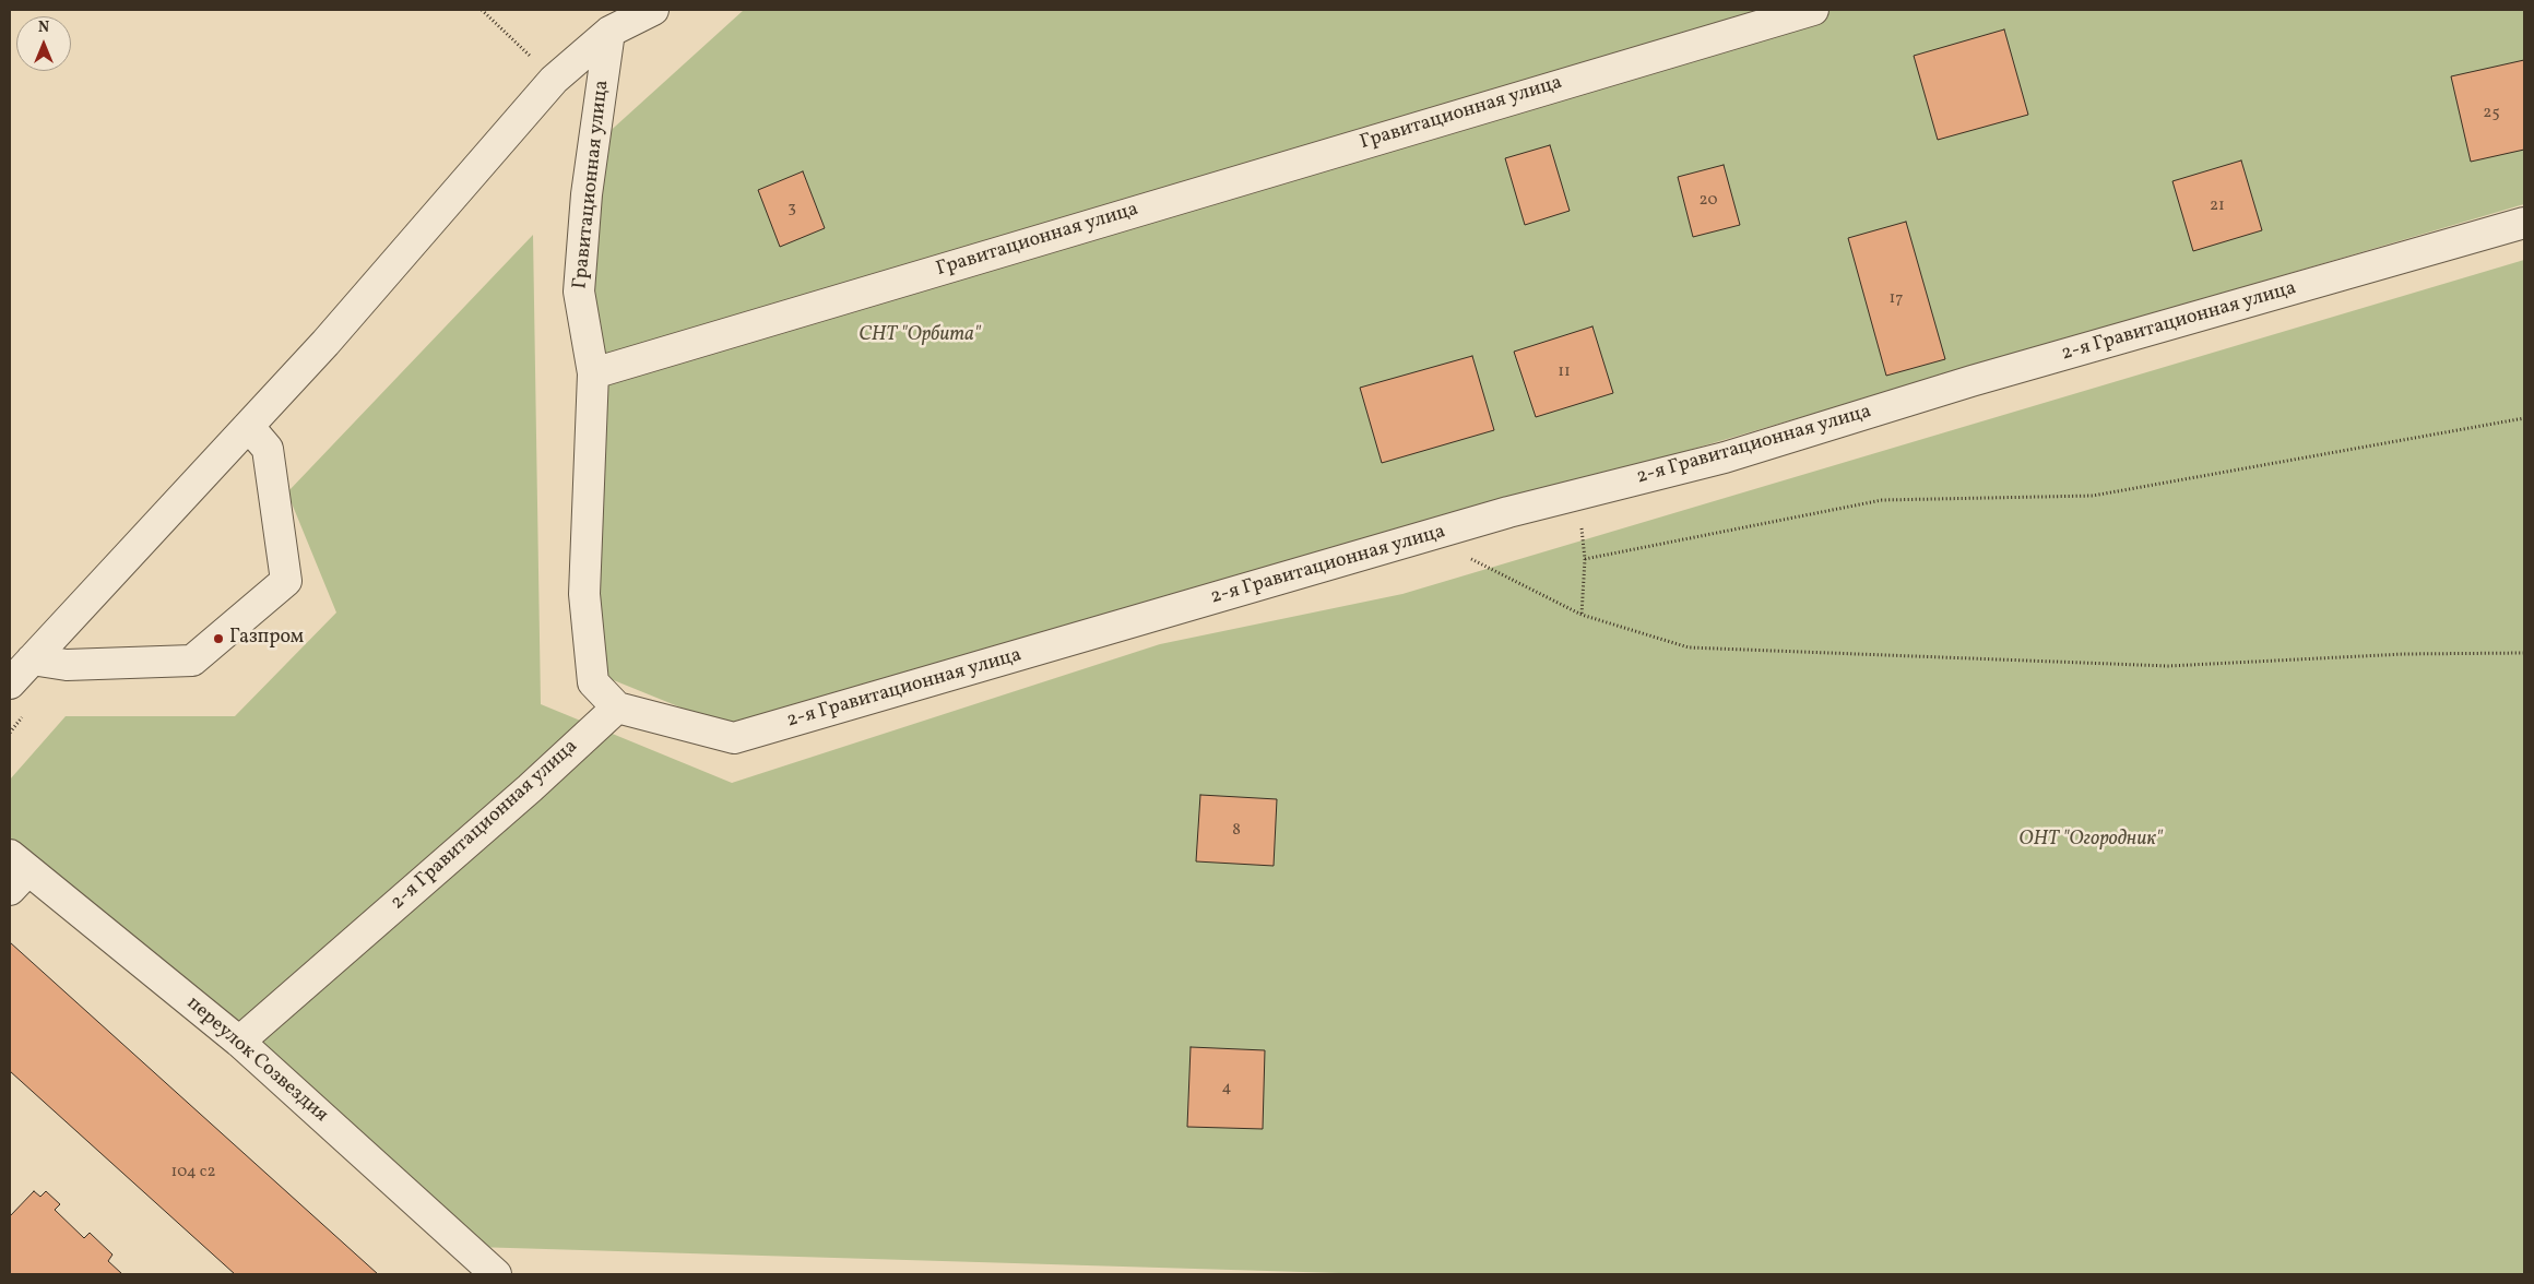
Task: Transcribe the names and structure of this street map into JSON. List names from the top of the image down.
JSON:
{
  "streets": {
    "street": ["Гравитационная улица", "2-я Гравитационная улица", "переулок Созвездия"]
  },
  "crossings": [
    ["2-я Гравитационная улица", "переулок Созвездия"]
  ],
  "parks": ["СНТ \"Орбита\"", "ОНТ \"Огородник\""],
  "places": ["Газпром"],
  "house_numbers": [
    "25",
    "20",
    "21",
    "3",
    "17",
    "11",
    "8",
    "4",
    "104 с2"
  ],
  "north": "top"
}
